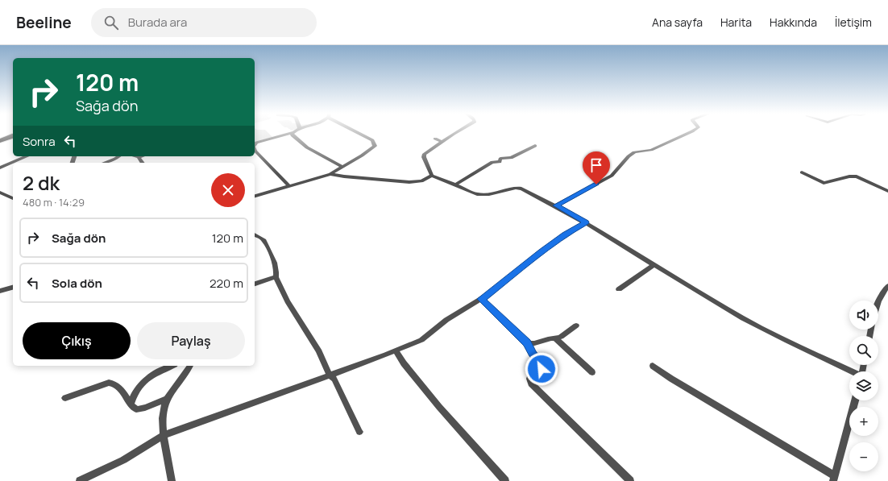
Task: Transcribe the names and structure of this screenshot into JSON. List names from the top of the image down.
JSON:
{
  "page": {
    "header": "Beeline",
    "search": "Burada ara",
    "nav": [
      "Ana sayfa",
      "Harita",
      "Hakkında",
      "İletişim"
    ],
    "turn": ["120 m", "Sağa dön"],
    "then": "Sonra",
    "heading": ["2 dk", "480 m · 14:29"],
    "list": [
      {
        "name": "Sağa dön",
        "value": "120 m"
      },
      {
        "name": "Sola dön",
        "value": "220 m"
      }
    ],
    "map_buttons": ["+", "−"],
    "buttons": ["Çıkış", "Paylaş"]
  }
}
